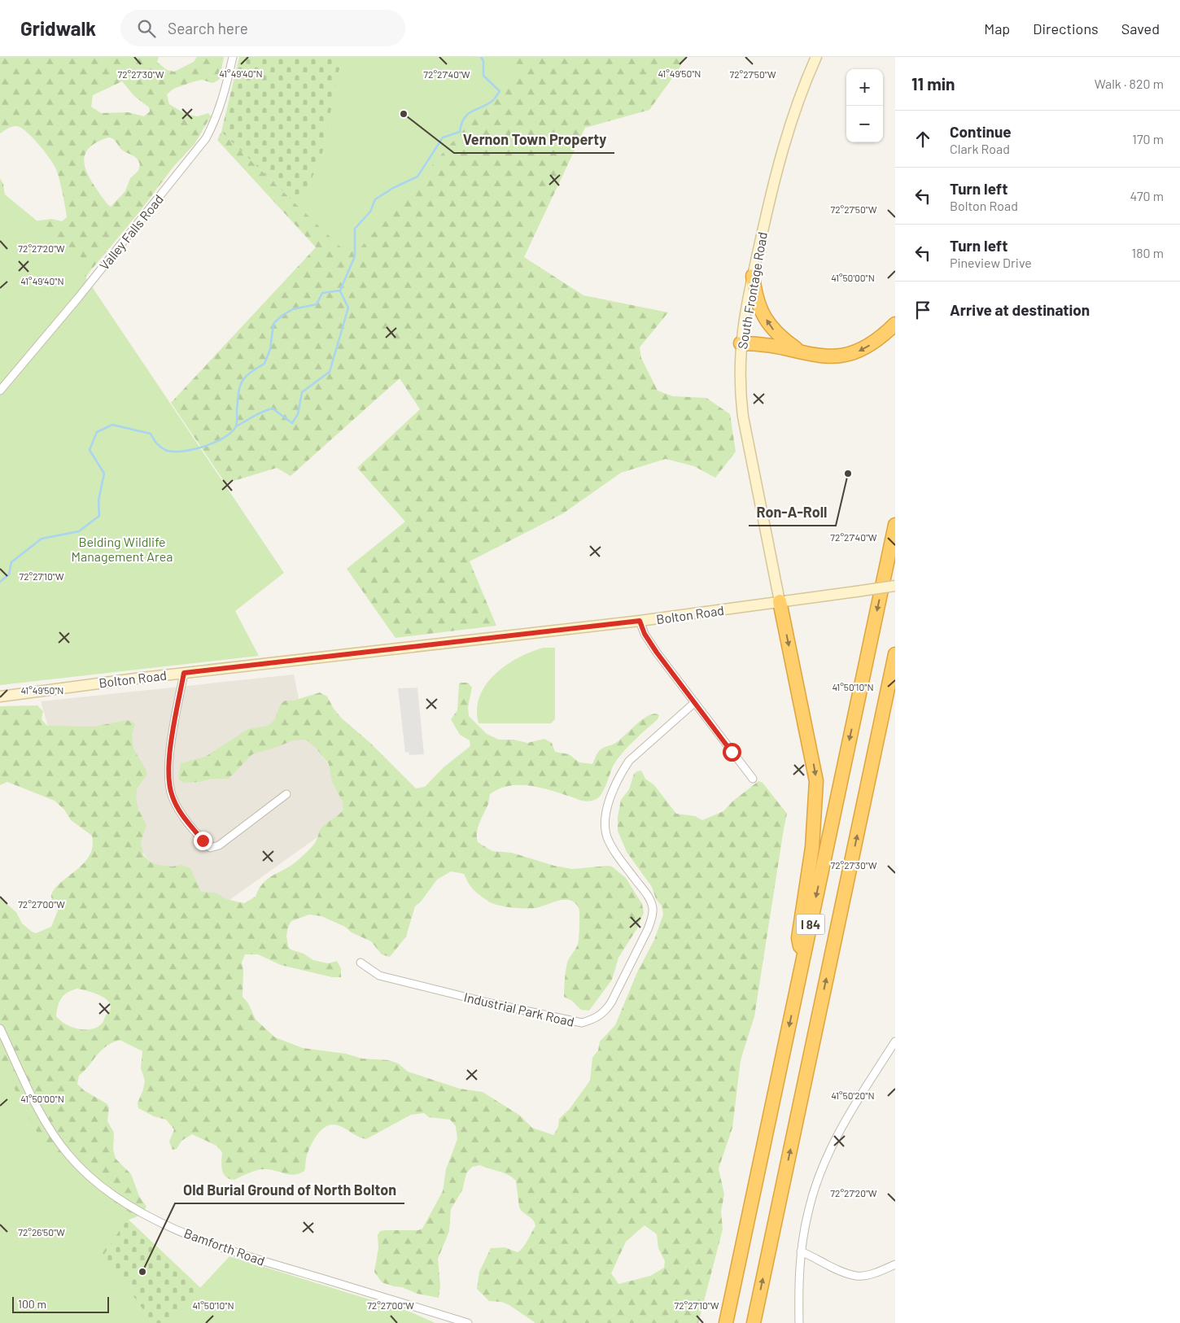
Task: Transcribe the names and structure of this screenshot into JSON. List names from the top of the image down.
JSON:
{
  "streets": {
    "highway": ["I 84"],
    "street": [
      "Valley Falls Road",
      "South Frontage Road",
      "Bolton Road",
      "Industrial Park Road",
      "Bamforth Road"
    ]
  },
  "crossings": [
    ["South Frontage Road", "Bolton Road"]
  ],
  "parks": ["Belding Wildlife Management Area"],
  "places": ["Vernon Town Property", "Ron-A-Roll", "Old Burial Ground of North Bolton"],
  "scale_bar": "100 m",
  "page": {
    "header": "Gridwalk",
    "search": "Search here",
    "nav": ["Map", "Directions", "Saved"],
    "heading": ["11 min", "Walk · 820 m"],
    "map_buttons": ["+", "−"],
    "list": [
      ["Continue", "Clark Road", "170 m"],
      ["Turn left", "Bolton Road", "470 m"],
      ["Turn left", "Pineview Drive", "180 m"],
      "Arrive at destination"
    ],
    "scale": "100 m"
  },
  "coordinates": [
    "41°49'40\"N",
    "41°49'50\"N",
    "72°27'30\"W",
    "72°27'40\"W",
    "72°27'50\"W",
    "72°27'20\"W",
    "41°50'00\"N",
    "72°27'10\"W",
    "41°50'10\"N",
    "72°27'00\"W",
    "41°50'20\"N",
    "72°26'50\"W"
  ]
}
